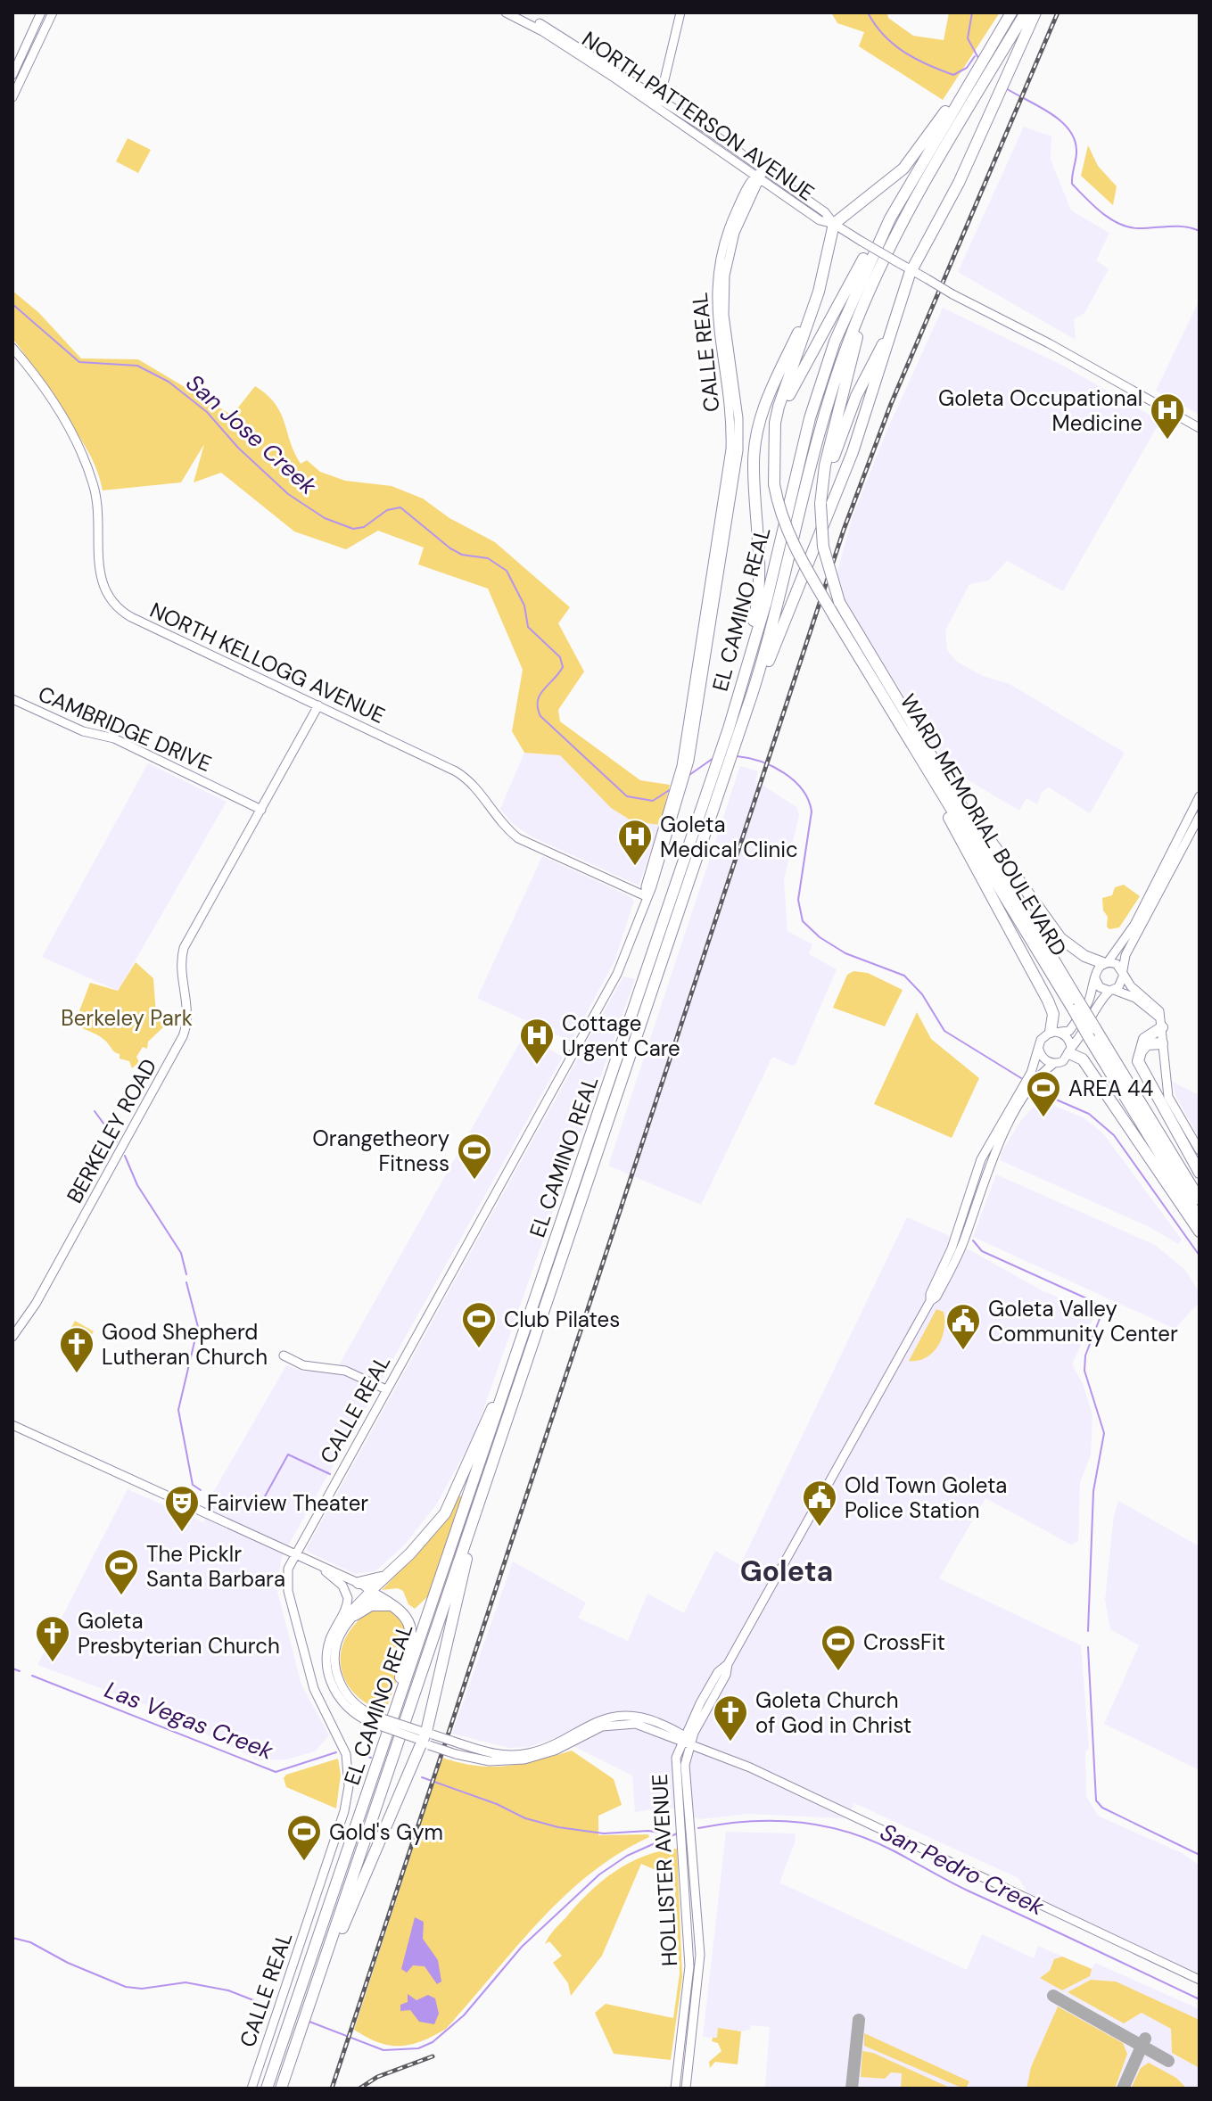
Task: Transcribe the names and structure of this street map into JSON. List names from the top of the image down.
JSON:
{
  "streets": {
    "highway": ["EL CAMINO REAL", "WARD MEMORIAL BOULEVARD"],
    "main road": [
      "NORTH PATTERSON AVENUE",
      "CALLE REAL",
      "NORTH KELLOGG AVENUE",
      "CAMBRIDGE DRIVE",
      "BERKELEY ROAD",
      "HOLLISTER AVENUE"
    ]
  },
  "crossings": [
    ["NORTH PATTERSON AVENUE", "CALLE REAL"],
    ["CALLE REAL", "NORTH KELLOGG AVENUE"],
    ["NORTH KELLOGG AVENUE", "BERKELEY ROAD"],
    ["CAMBRIDGE DRIVE", "BERKELEY ROAD"]
  ],
  "districts": ["Goleta"],
  "water": ["San Jose Creek", "Las Vegas Creek", "San Pedro Creek"],
  "parks": ["Berkeley Park"],
  "places": {
    "hospital": ["Goleta Occupational Medicine", "Goleta Medical Clinic", "Cottage Urgent Care"],
    "sports": [
      "AREA 44",
      "Orangetheory Fitness",
      "Club Pilates",
      "The Picklr Santa Barbara",
      "CrossFit",
      "Gold's Gym"
    ],
    "public building": ["Goleta Valley Community Center", "Old Town Goleta Police Station"],
    "church": ["Good Shepherd Lutheran Church", "Goleta Presbyterian Church", "Goleta Church of God in Christ"],
    "theatre": ["Fairview Theater"]
  }
}
